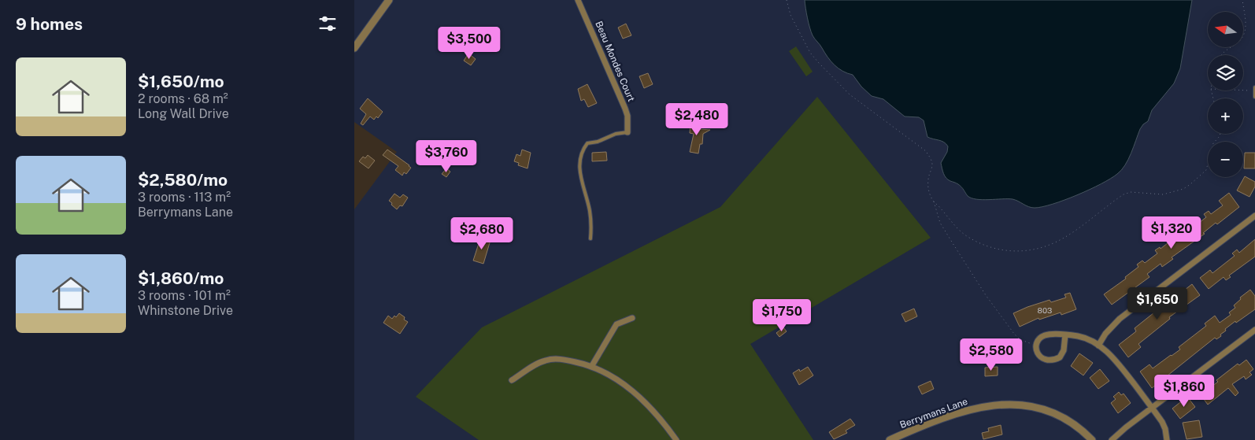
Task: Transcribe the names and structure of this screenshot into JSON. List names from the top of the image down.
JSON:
{
  "streets": {
    "street": ["Beau Mondes Court", "Berrymans Lane"]
  },
  "house_numbers": ["803"],
  "north": "left",
  "page": {
    "heading": "9 homes",
    "map_buttons": ["+", "−"],
    "price": [
      "$3,500",
      "$2,480",
      "$3,760",
      "$1,320",
      "$2,680",
      "$1,650",
      "$1,750",
      "$2,580",
      "$1,860"
    ],
    "list": [
      {
        "name": "$1,650/mo",
        "note": "2 rooms · 68 m² · Long Wall Drive"
      },
      {
        "name": "$2,580/mo",
        "note": "3 rooms · 113 m² · Berrymans Lane"
      },
      {
        "name": "$1,860/mo",
        "note": "3 rooms · 101 m² · Whinstone Drive"
      }
    ]
  }
}
